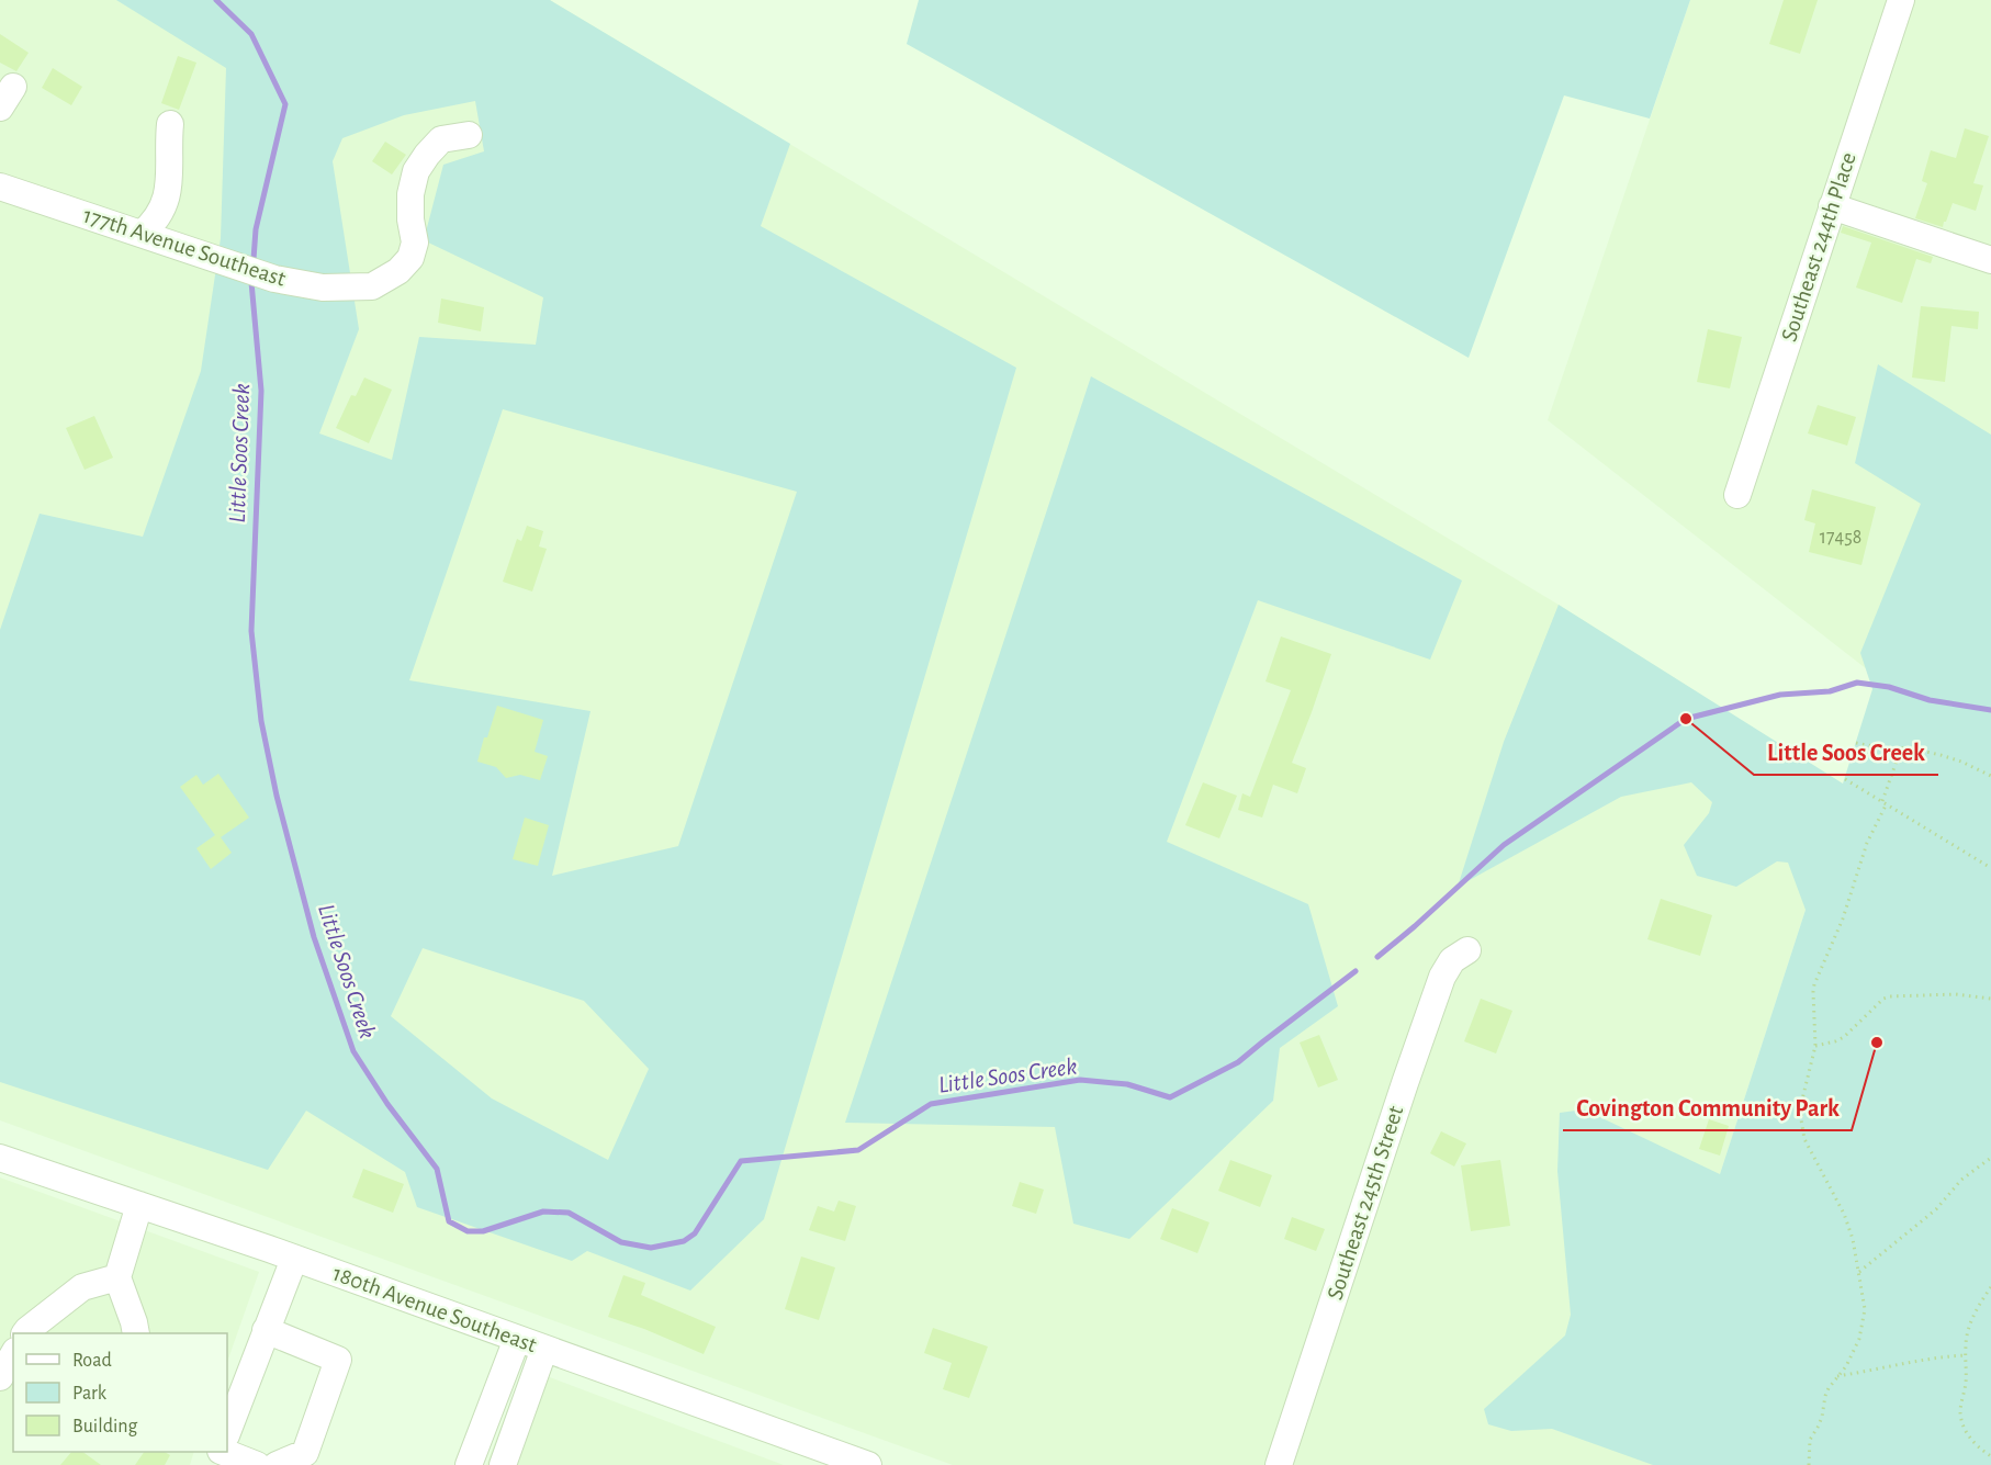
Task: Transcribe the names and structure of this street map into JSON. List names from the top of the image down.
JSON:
{
  "streets": {
    "street": [
      "177th Avenue Southeast",
      "Southeast 244th Place",
      "Southeast 245th Street",
      "180th Avenue Southeast"
    ]
  },
  "water": ["Little Soos Creek"],
  "places": ["Little Soos Creek", "Covington Community Park"],
  "house_numbers": ["17458"],
  "legend": ["Road", "Park", "Building"]
}
